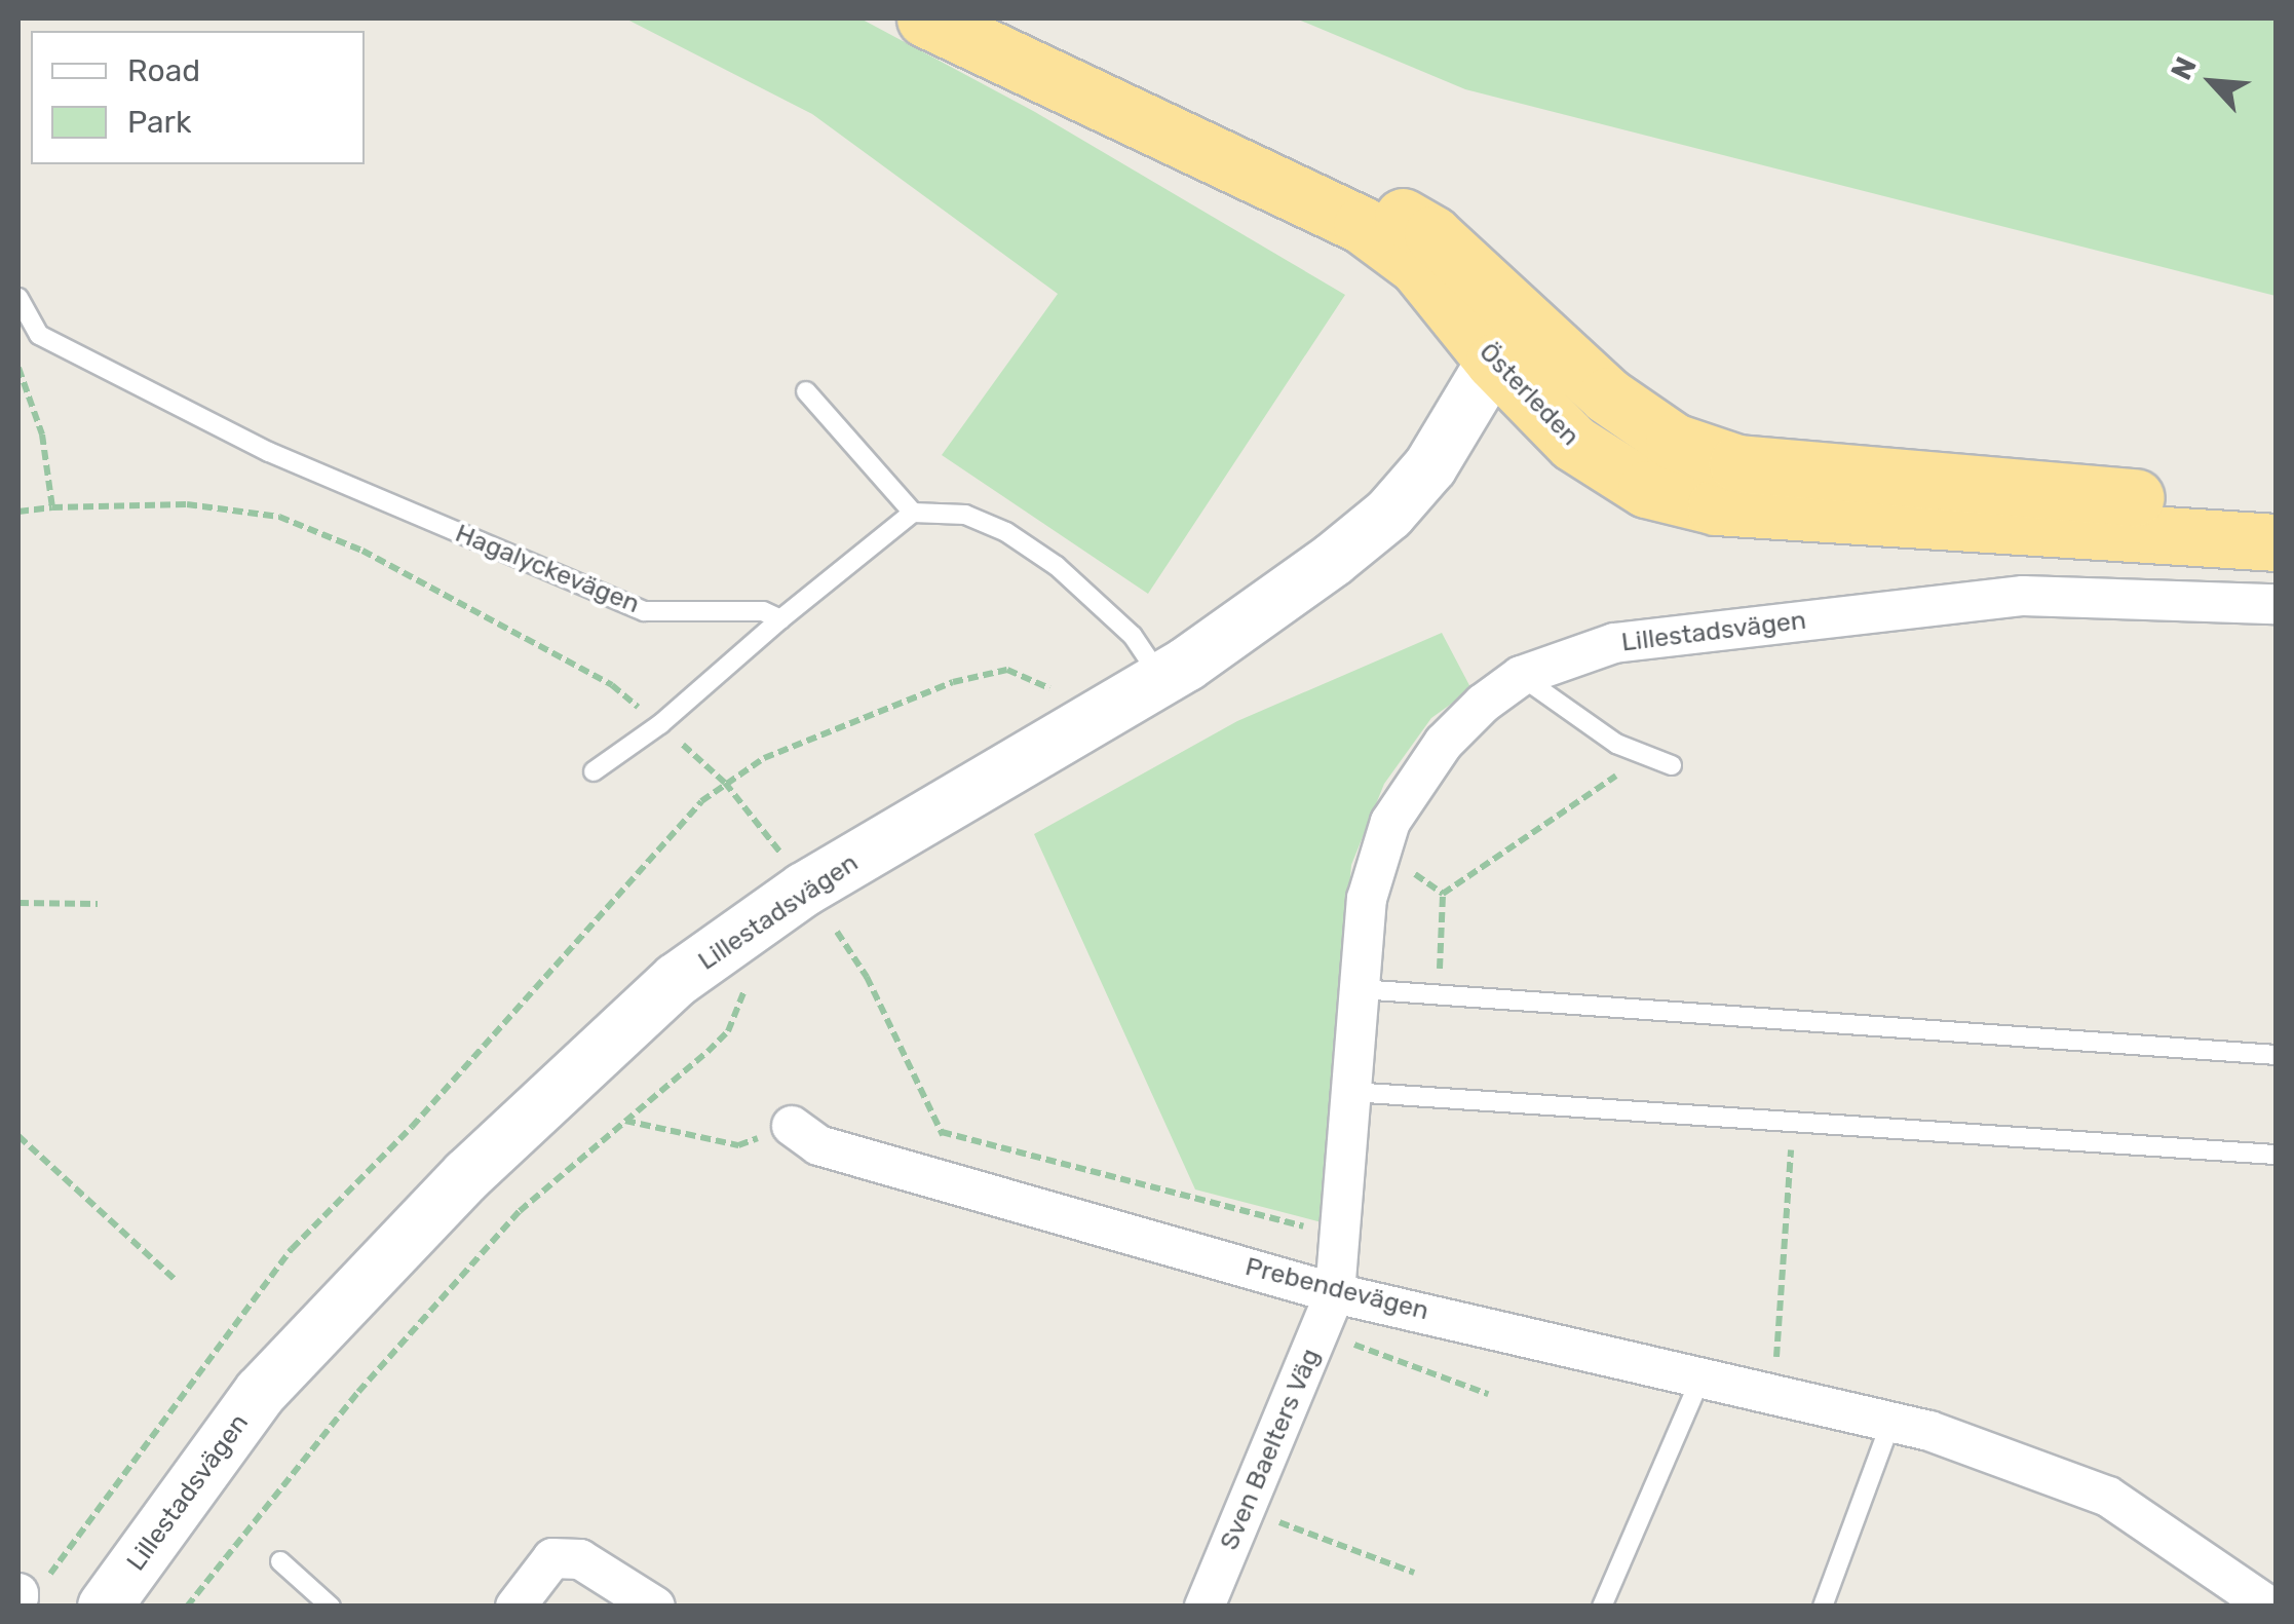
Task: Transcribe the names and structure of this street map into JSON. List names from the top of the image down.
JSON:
{
  "streets": {
    "highway": ["Österleden"],
    "main road": ["Lillestadsvägen"],
    "street": ["Prebendevägen", "Sven Baelters Väg"],
    "lane": ["Hagalyckevägen"]
  },
  "crossings": [
    ["Österleden", "Lillestadsvägen"],
    ["Lillestadsvägen", "Prebendevägen"],
    ["Lillestadsvägen", "Sven Baelters Väg"],
    ["Prebendevägen", "Sven Baelters Väg"]
  ],
  "legend": ["Road", "Park"],
  "north": "top left"
}
